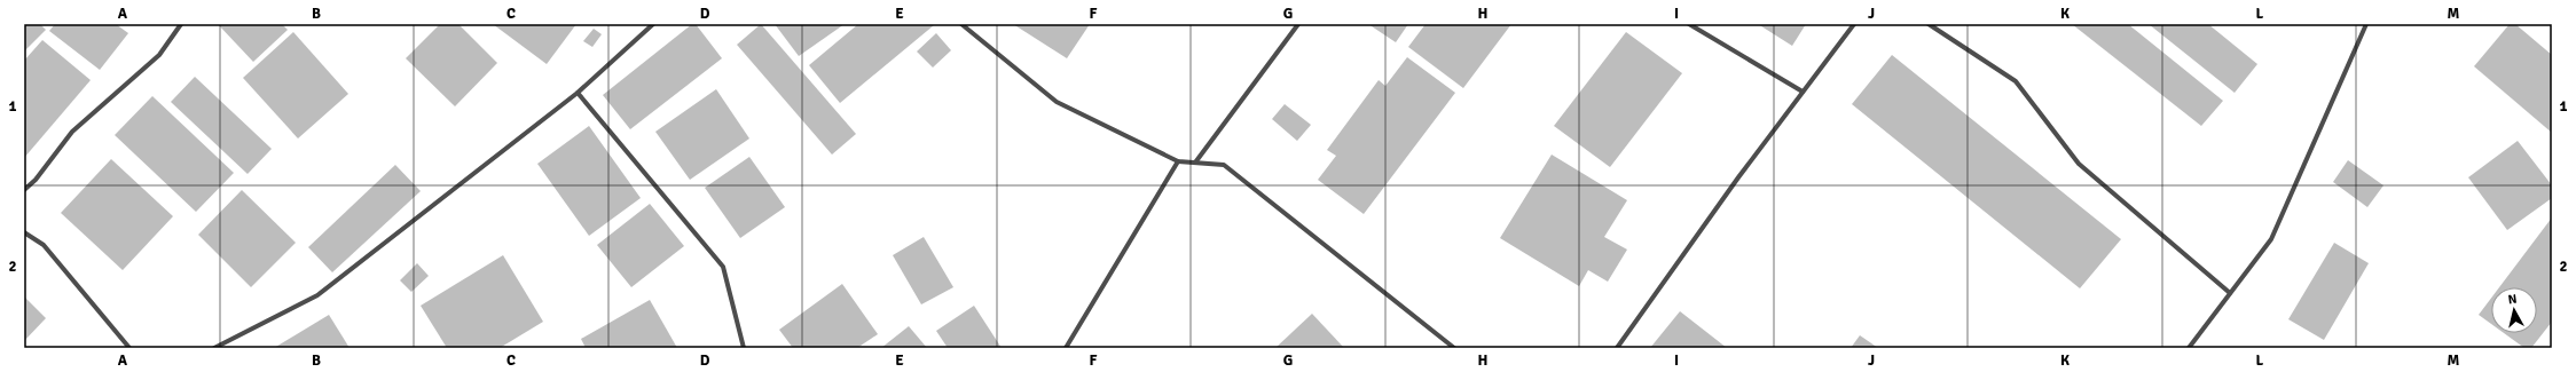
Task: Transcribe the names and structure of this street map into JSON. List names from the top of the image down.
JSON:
{
  "north": "top",
  "grid": {
    "columns": [
      "A",
      "B",
      "C",
      "D",
      "E",
      "F",
      "G",
      "H",
      "I",
      "J",
      "K",
      "L",
      "M"
    ],
    "rows": ["1", "2"]
  }
}
